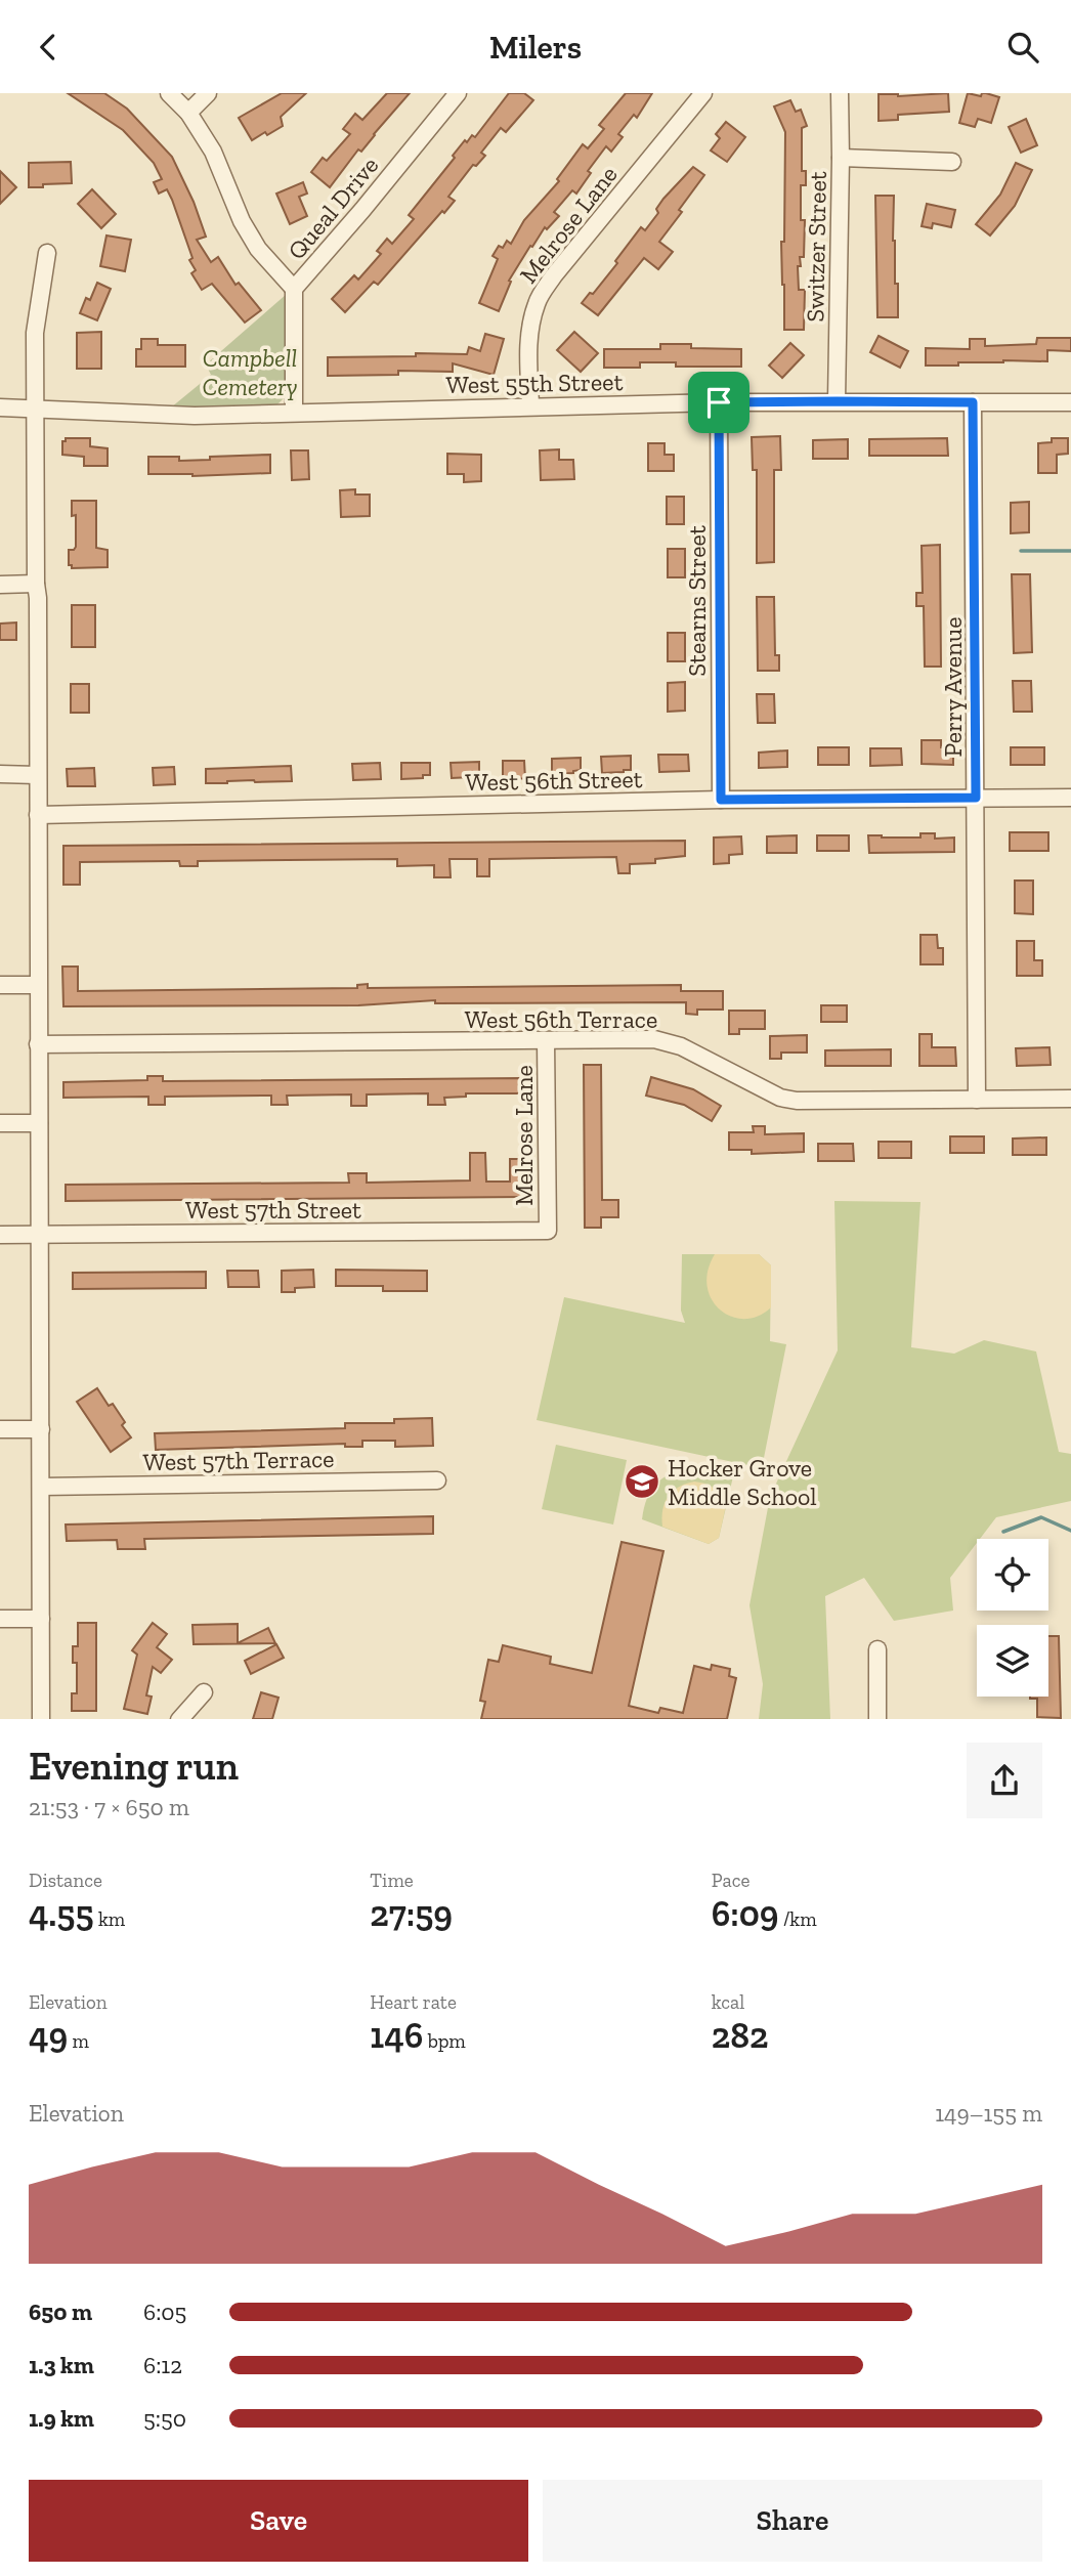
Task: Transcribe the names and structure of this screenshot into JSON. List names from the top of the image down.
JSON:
{
  "streets": {
    "street": [
      "Queal Drive",
      "Melrose Lane",
      "Switzer Street",
      "West 55th Street",
      "Stearns Street",
      "Perry Avenue",
      "West 56th Street",
      "West 56th Terrace",
      "West 57th Street",
      "West 57th Terrace"
    ]
  },
  "crossings": [
    ["Queal Drive", "West 55th Street"],
    ["Melrose Lane", "West 55th Street"],
    ["Melrose Lane", "West 56th Terrace"],
    ["Melrose Lane", "West 57th Street"],
    ["Switzer Street", "West 55th Street"],
    ["West 55th Street", "Stearns Street"],
    ["West 55th Street", "Perry Avenue"],
    ["Stearns Street", "West 56th Street"],
    ["Perry Avenue", "West 56th Street"],
    ["Perry Avenue", "West 56th Terrace"]
  ],
  "parks": ["Campbell Cemetery"],
  "places": {
    "school or university": ["Hocker Grove Middle School"]
  },
  "page": {
    "header": "Milers",
    "heading": ["Evening run", "21:53 · 7 × 650 m"],
    "stats": [
      ["Distance", "4.55 km"],
      ["Time", "27:59"],
      ["Pace", "6:09 /km"],
      ["Elevation", "49 m"],
      ["Heart rate", "146 bpm"],
      ["kcal", "282"]
    ],
    "chart": ["Elevation", "149–155 m"],
    "list": [
      {
        "name": "650 m",
        "note": "6:05"
      },
      {
        "name": "1.3 km",
        "note": "6:12"
      },
      {
        "name": "1.9 km",
        "note": "5:50"
      }
    ],
    "buttons": ["Save", "Share"]
  }
}
